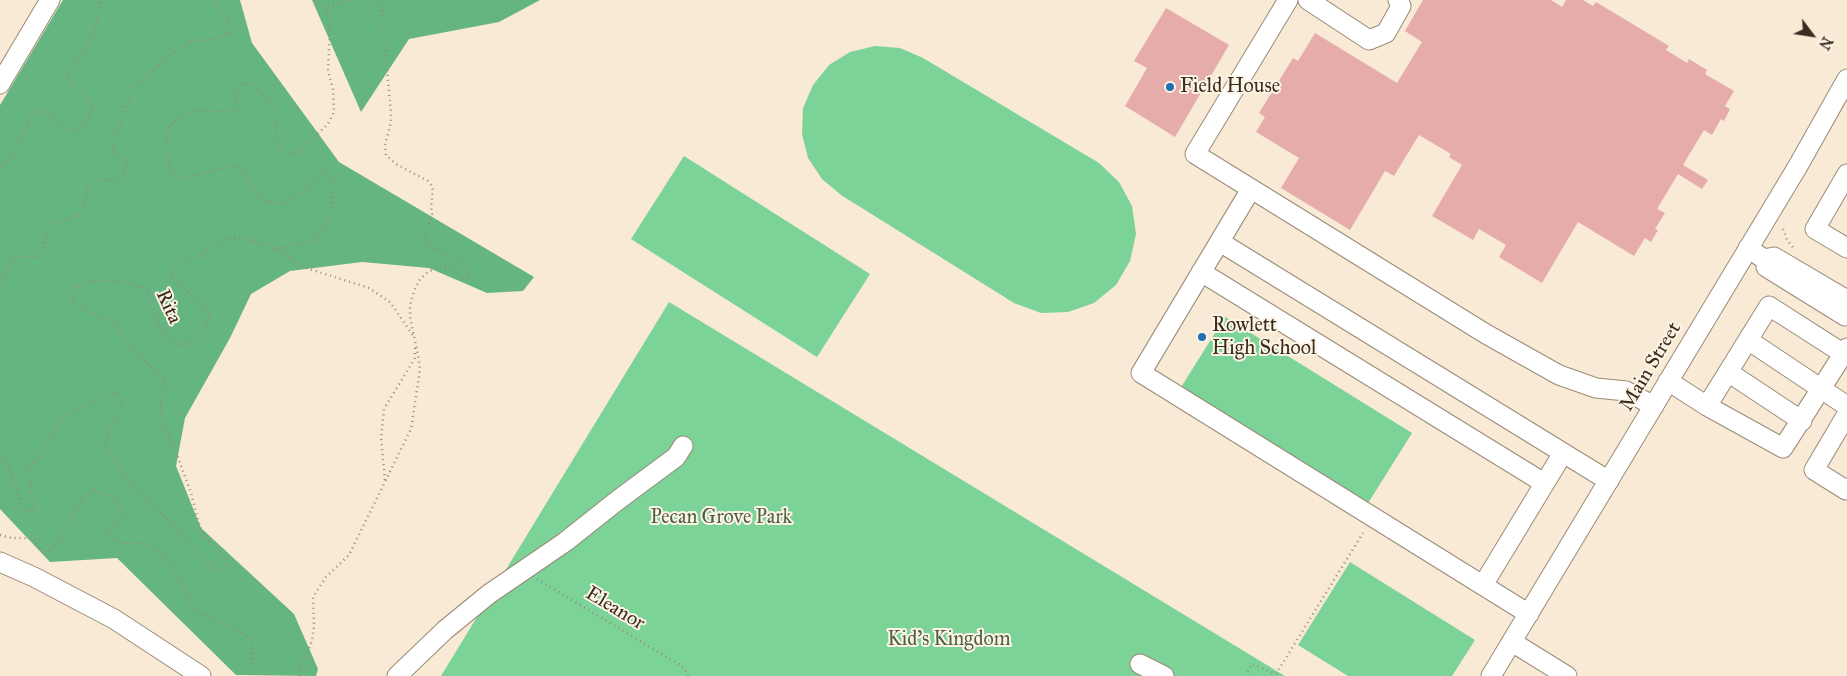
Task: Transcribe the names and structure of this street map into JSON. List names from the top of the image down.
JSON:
{
  "streets": {
    "street": ["Main Street"],
    "path": ["Rita", "Eleanor"]
  },
  "parks": ["Pecan Grove Park", "Kid's Kingdom"],
  "places": ["Field House", "Rowlett High School"],
  "north": "bottom right"
}
